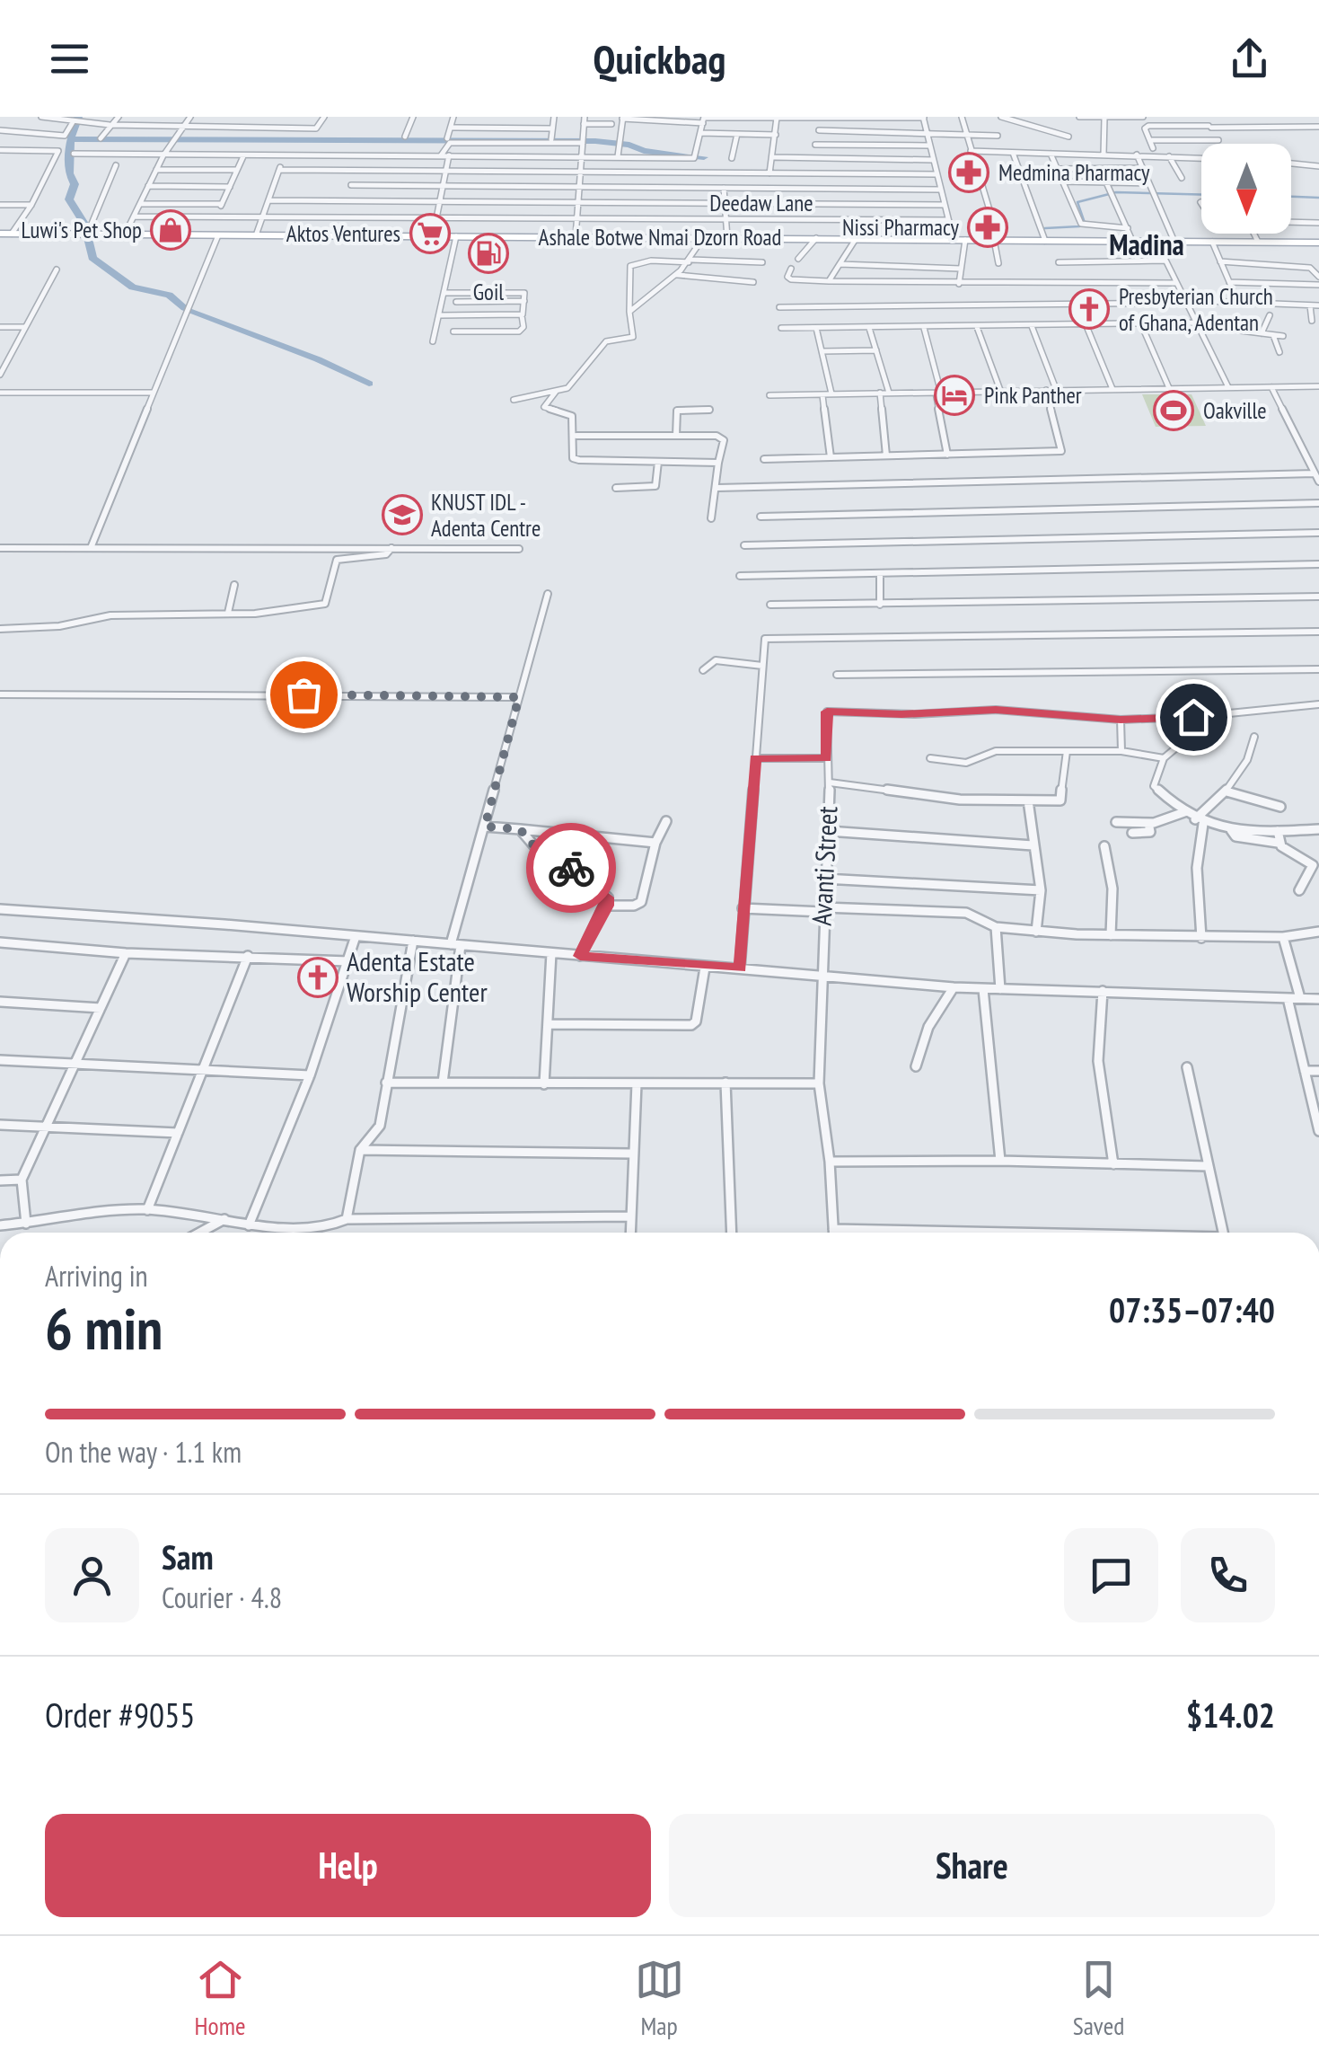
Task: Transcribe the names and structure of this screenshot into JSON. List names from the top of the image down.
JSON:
{
  "streets": {
    "main road": ["Ashale Botwe Nmai Dzorn Road"],
    "street": ["Deedaw Lane", "Avanti Street"]
  },
  "districts": ["Madina"],
  "places": {
    "pharmacy": ["Medmina Pharmacy", "Nissi Pharmacy"],
    "shop": ["Luwi's Pet Shop"],
    "supermarket": ["Aktos Ventures"],
    "fuel station": ["Goil"],
    "church": ["Presbyterian Church of Ghana, Adentan", "Adenta Estate Worship Center"],
    "hotel": ["Pink Panther"],
    "sports": ["Oakville"],
    "school or university": ["KNUST IDL - Adenta Centre"]
  },
  "north": "bottom",
  "page": {
    "header": "Quickbag",
    "heading": ["6 min", "Arriving in", "07:35–07:40"],
    "panel": [
      "Sam",
      "Courier · 4.8",
      "Order #9055",
      "$14.02"
    ],
    "bar": "On the way · 1.1 km",
    "buttons": ["Help", "Share"],
    "tabs": ["Home", "Map", "Saved"]
  }
}
